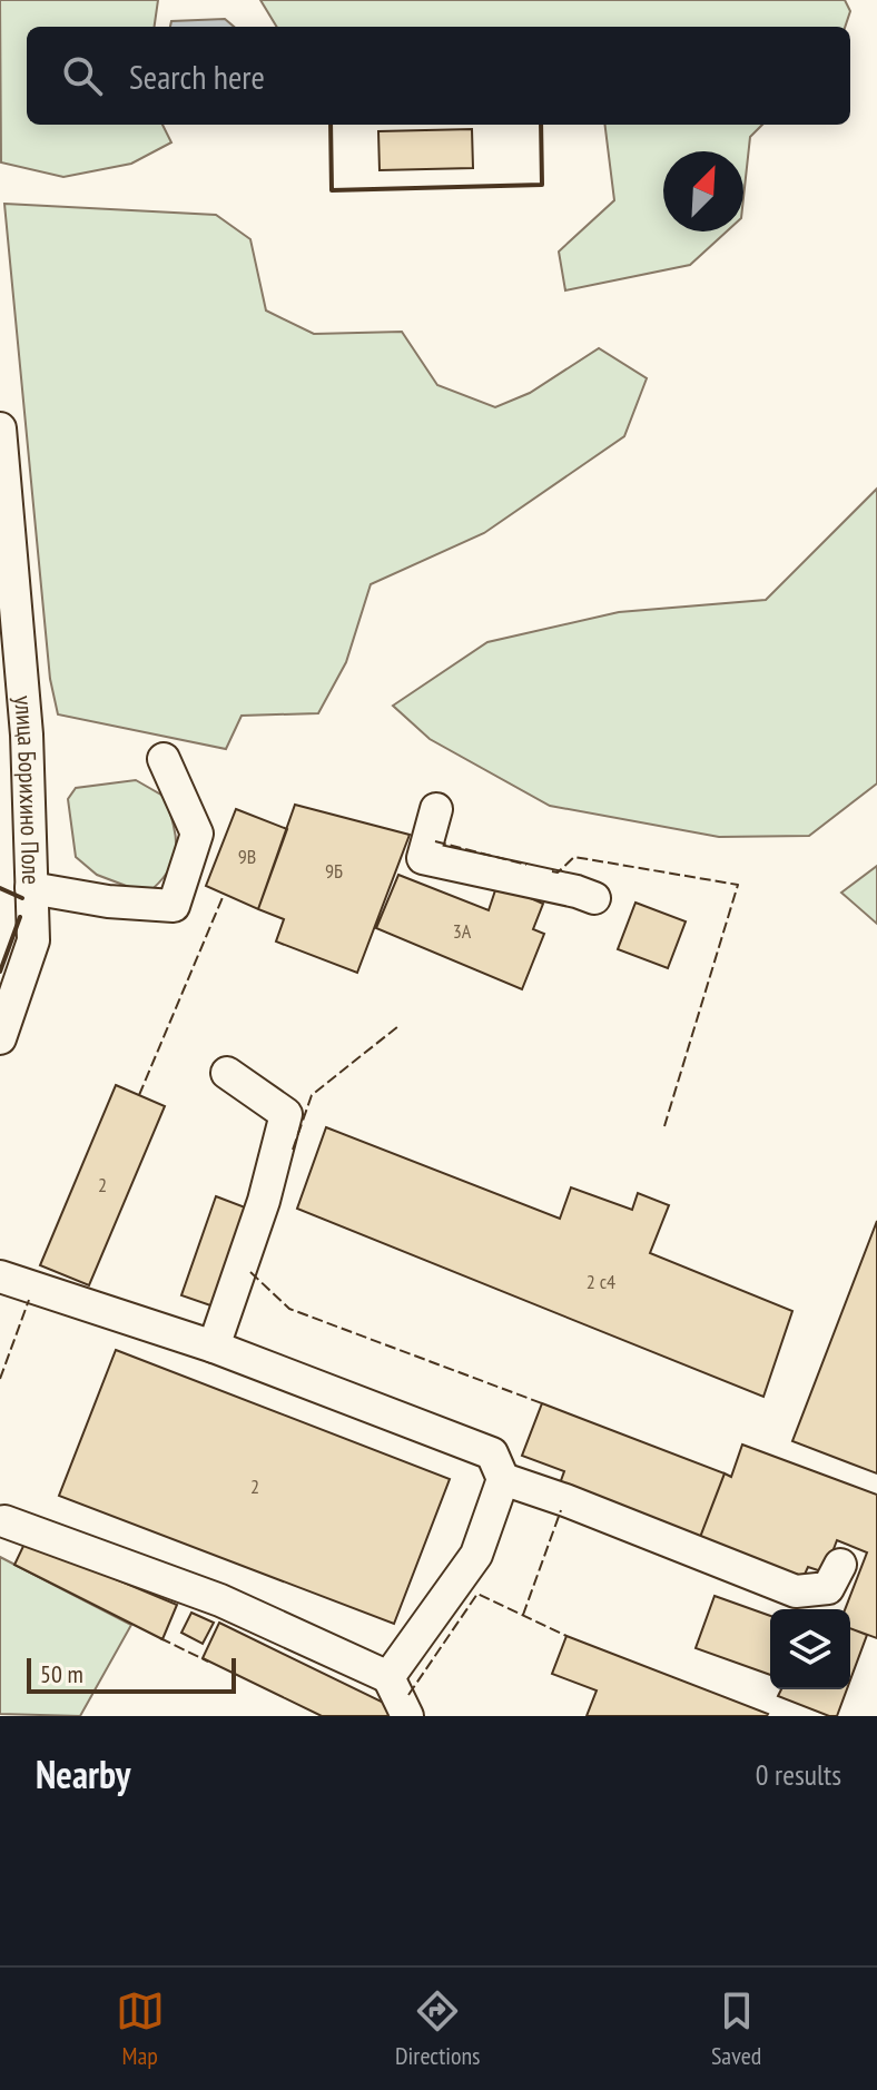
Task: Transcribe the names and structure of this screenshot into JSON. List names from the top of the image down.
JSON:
{
  "streets": {
    "street": ["улица Борихино Поле"]
  },
  "house_numbers": [
    "9В",
    "9Б",
    "3А",
    "2",
    "2 с4",
    "2"
  ],
  "scale_bar": "50 m",
  "north": "top right",
  "page": {
    "search": "Search here",
    "scale": "50 m",
    "heading": ["Nearby", "0 results"],
    "nav": ["Map", "Directions", "Saved"]
  }
}
